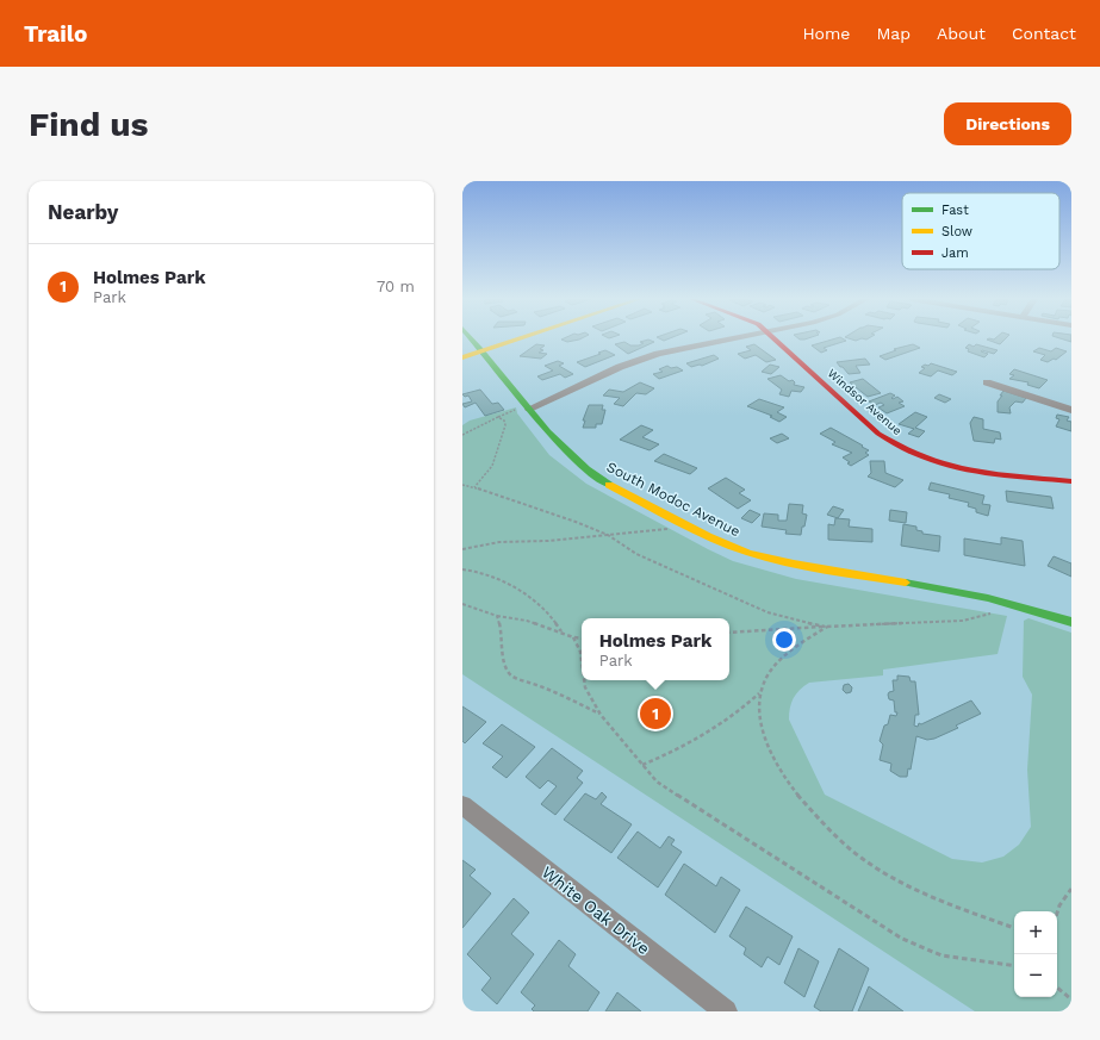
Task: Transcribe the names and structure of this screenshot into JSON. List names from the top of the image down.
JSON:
{
  "streets": {
    "street": ["Windsor Avenue", "South Modoc Avenue", "White Oak Drive"]
  },
  "legend": ["Fast", "Slow", "Jam"],
  "page": {
    "header": "Trailo",
    "nav": [
      "Home",
      "Map",
      "About",
      "Contact"
    ],
    "buttons": "Directions",
    "title": "Find us",
    "heading": "Nearby",
    "list": [
      {
        "mark": "1",
        "name": "Holmes Park",
        "note": "Park",
        "value": "70 m"
      }
    ],
    "popup": ["Holmes Park", "Park"],
    "pins": "1",
    "map_buttons": ["+", "−"]
  }
}
